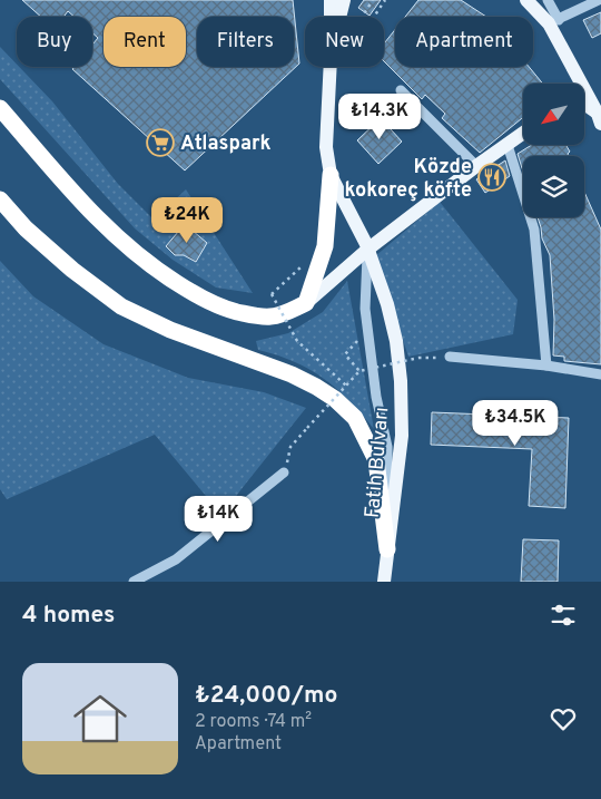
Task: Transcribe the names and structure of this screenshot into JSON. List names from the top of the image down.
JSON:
{
  "streets": {
    "main road": ["Fatih Bulvarı"]
  },
  "places": {
    "supermarket": ["Atlaspark"],
    "restaurant": ["Közde kokoreç köfte"]
  },
  "north": "bottom left",
  "page": {
    "chip": [
      "Buy",
      "Rent",
      "Filters",
      "New",
      "Apartment"
    ],
    "price": [
      "₺14.3K",
      "₺24K",
      "₺34.5K",
      "₺14K"
    ],
    "heading": "4 homes",
    "list": [
      {
        "name": "₺24,000/mo",
        "note": "2 rooms · 74 m² · Apartment"
      }
    ]
  }
}
